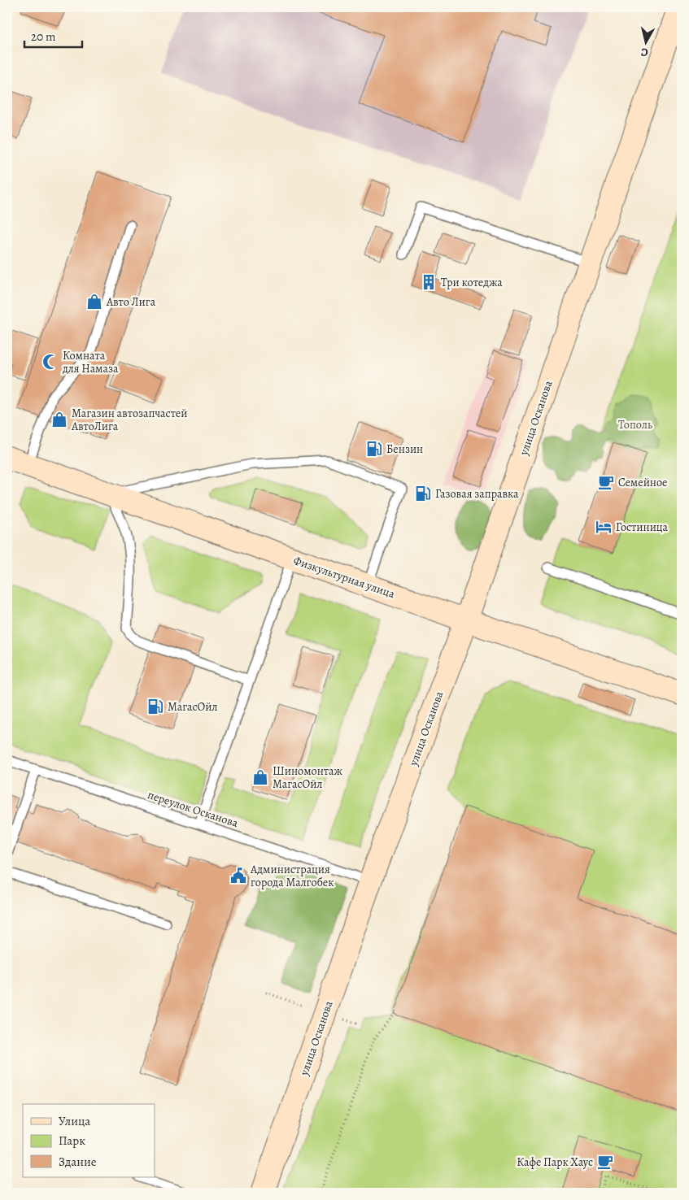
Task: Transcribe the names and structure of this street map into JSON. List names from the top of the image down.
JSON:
{
  "streets": {
    "street": ["улица Осканова", "Физкультурная улица"],
    "lane": ["переулок Осканова"]
  },
  "crossings": [
    ["улица Осканова", "Физкультурная улица"],
    ["улица Осканова", "переулок Осканова"]
  ],
  "parks": ["Тополь"],
  "places": {
    "building": ["Три котеджа"],
    "shop": ["Авто Лига", "Магазин автозапчастей АвтоЛига", "Шиномонтаж МагасОйл"],
    "mosque": ["Комната для Намаза"],
    "fuel station": ["Бензин", "Газовая заправка", "МагасОйл"],
    "cafe": ["Семейное", "Кафе Парк Хаус"],
    "hotel": ["Гостиница"],
    "public building": ["Администрация города Малгобек"]
  },
  "legend": ["Улица", "Парк", "Здание"],
  "scale_bar": "20 m",
  "north": "bottom"
}
